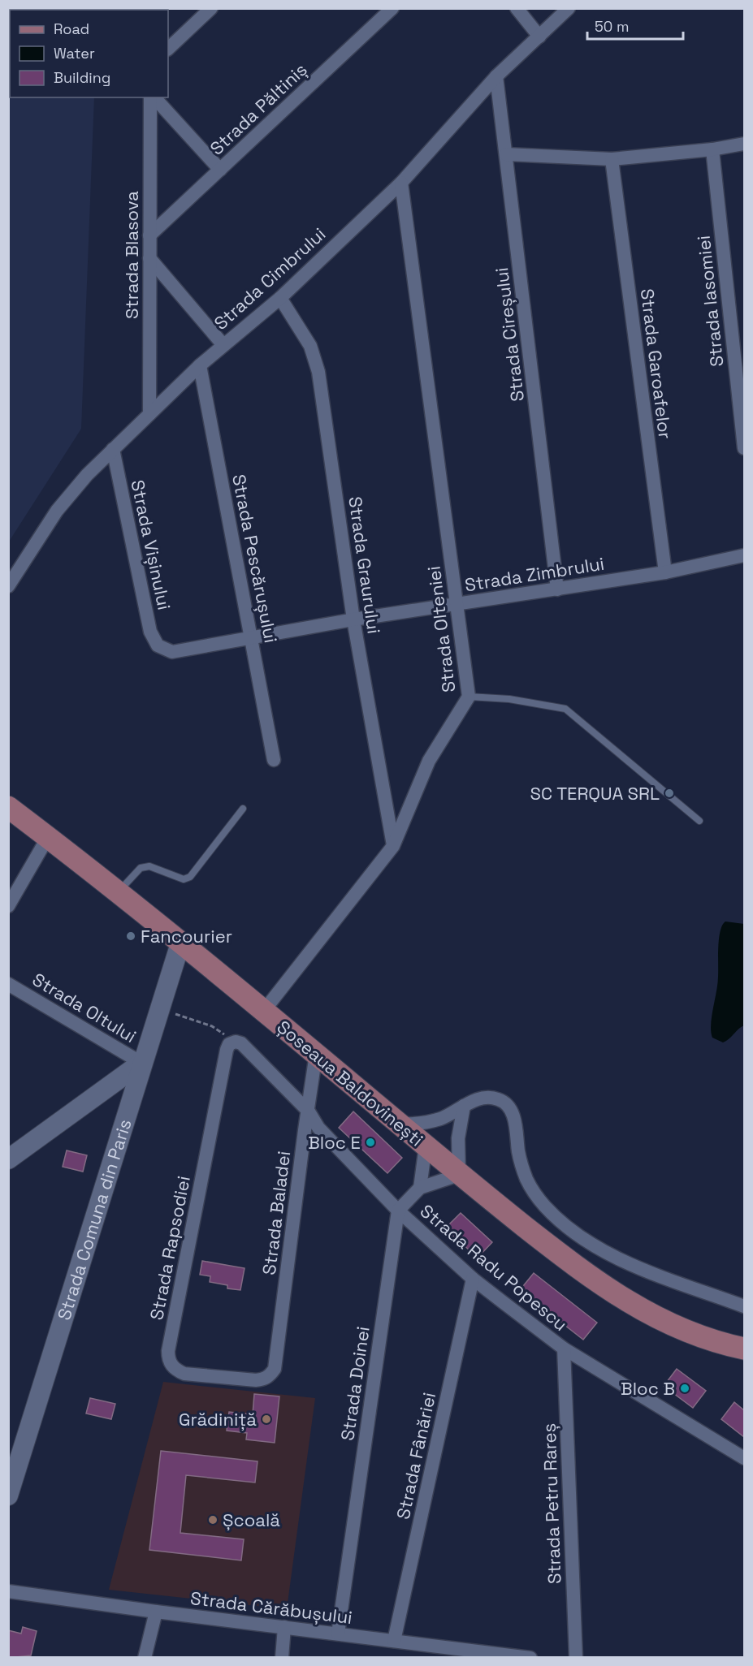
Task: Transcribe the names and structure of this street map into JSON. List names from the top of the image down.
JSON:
{
  "streets": {
    "main road": ["Șoseaua Baldovinești"],
    "street": [
      "Strada Păltiniș",
      "Strada Blasova",
      "Strada Cimbrului",
      "Strada Iasomiei",
      "Strada Cireșului",
      "Strada Garoafelor",
      "Strada Vișinului",
      "Strada Pescărușului",
      "Strada Graurului",
      "Strada Zimbrului",
      "Strada Olteniei",
      "Strada Oltului",
      "Strada Baladei",
      "Strada Comuna din Paris",
      "Strada Rapsodiei",
      "Strada Radu Popescu",
      "Strada Doinei",
      "Strada Fânăriei",
      "Strada Petru Rareș",
      "Strada Cărăbușului"
    ]
  },
  "crossings": [
    ["Strada Păltiniș", "Strada Blasova"],
    ["Strada Blasova", "Strada Cimbrului"],
    ["Strada Cimbrului", "Strada Cireșului"],
    ["Strada Cimbrului", "Strada Vișinului"],
    ["Strada Cimbrului", "Strada Pescărușului"],
    ["Strada Cimbrului", "Strada Graurului"],
    ["Strada Cimbrului", "Strada Olteniei"],
    ["Strada Cireșului", "Strada Zimbrului"],
    ["Strada Garoafelor", "Strada Zimbrului"],
    ["Strada Vișinului", "Strada Zimbrului"],
    ["Strada Pescărușului", "Strada Zimbrului"],
    ["Strada Graurului", "Strada Zimbrului"],
    ["Strada Graurului", "Strada Olteniei"],
    ["Strada Zimbrului", "Strada Olteniei"],
    ["Strada Olteniei", "Șoseaua Baldovinești"],
    ["Strada Oltului", "Strada Comuna din Paris"],
    ["Șoseaua Baldovinești", "Strada Baladei"],
    ["Șoseaua Baldovinești", "Strada Comuna din Paris"],
    ["Strada Baladei", "Strada Rapsodiei"],
    ["Strada Baladei", "Strada Radu Popescu"],
    ["Strada Rapsodiei", "Strada Radu Popescu"],
    ["Strada Radu Popescu", "Strada Doinei"],
    ["Strada Radu Popescu", "Strada Fânăriei"],
    ["Strada Radu Popescu", "Strada Petru Rareș"],
    ["Strada Doinei", "Strada Cărăbușului"],
    ["Strada Fânăriei", "Strada Cărăbușului"]
  ],
  "places": [
    "SC TERQUA SRL",
    "Fancourier",
    "Bloc E",
    "Bloc B",
    "Grădiniță",
    "Școală"
  ],
  "legend": ["Road", "Water", "Building"],
  "scale_bar": "50 m"
}
